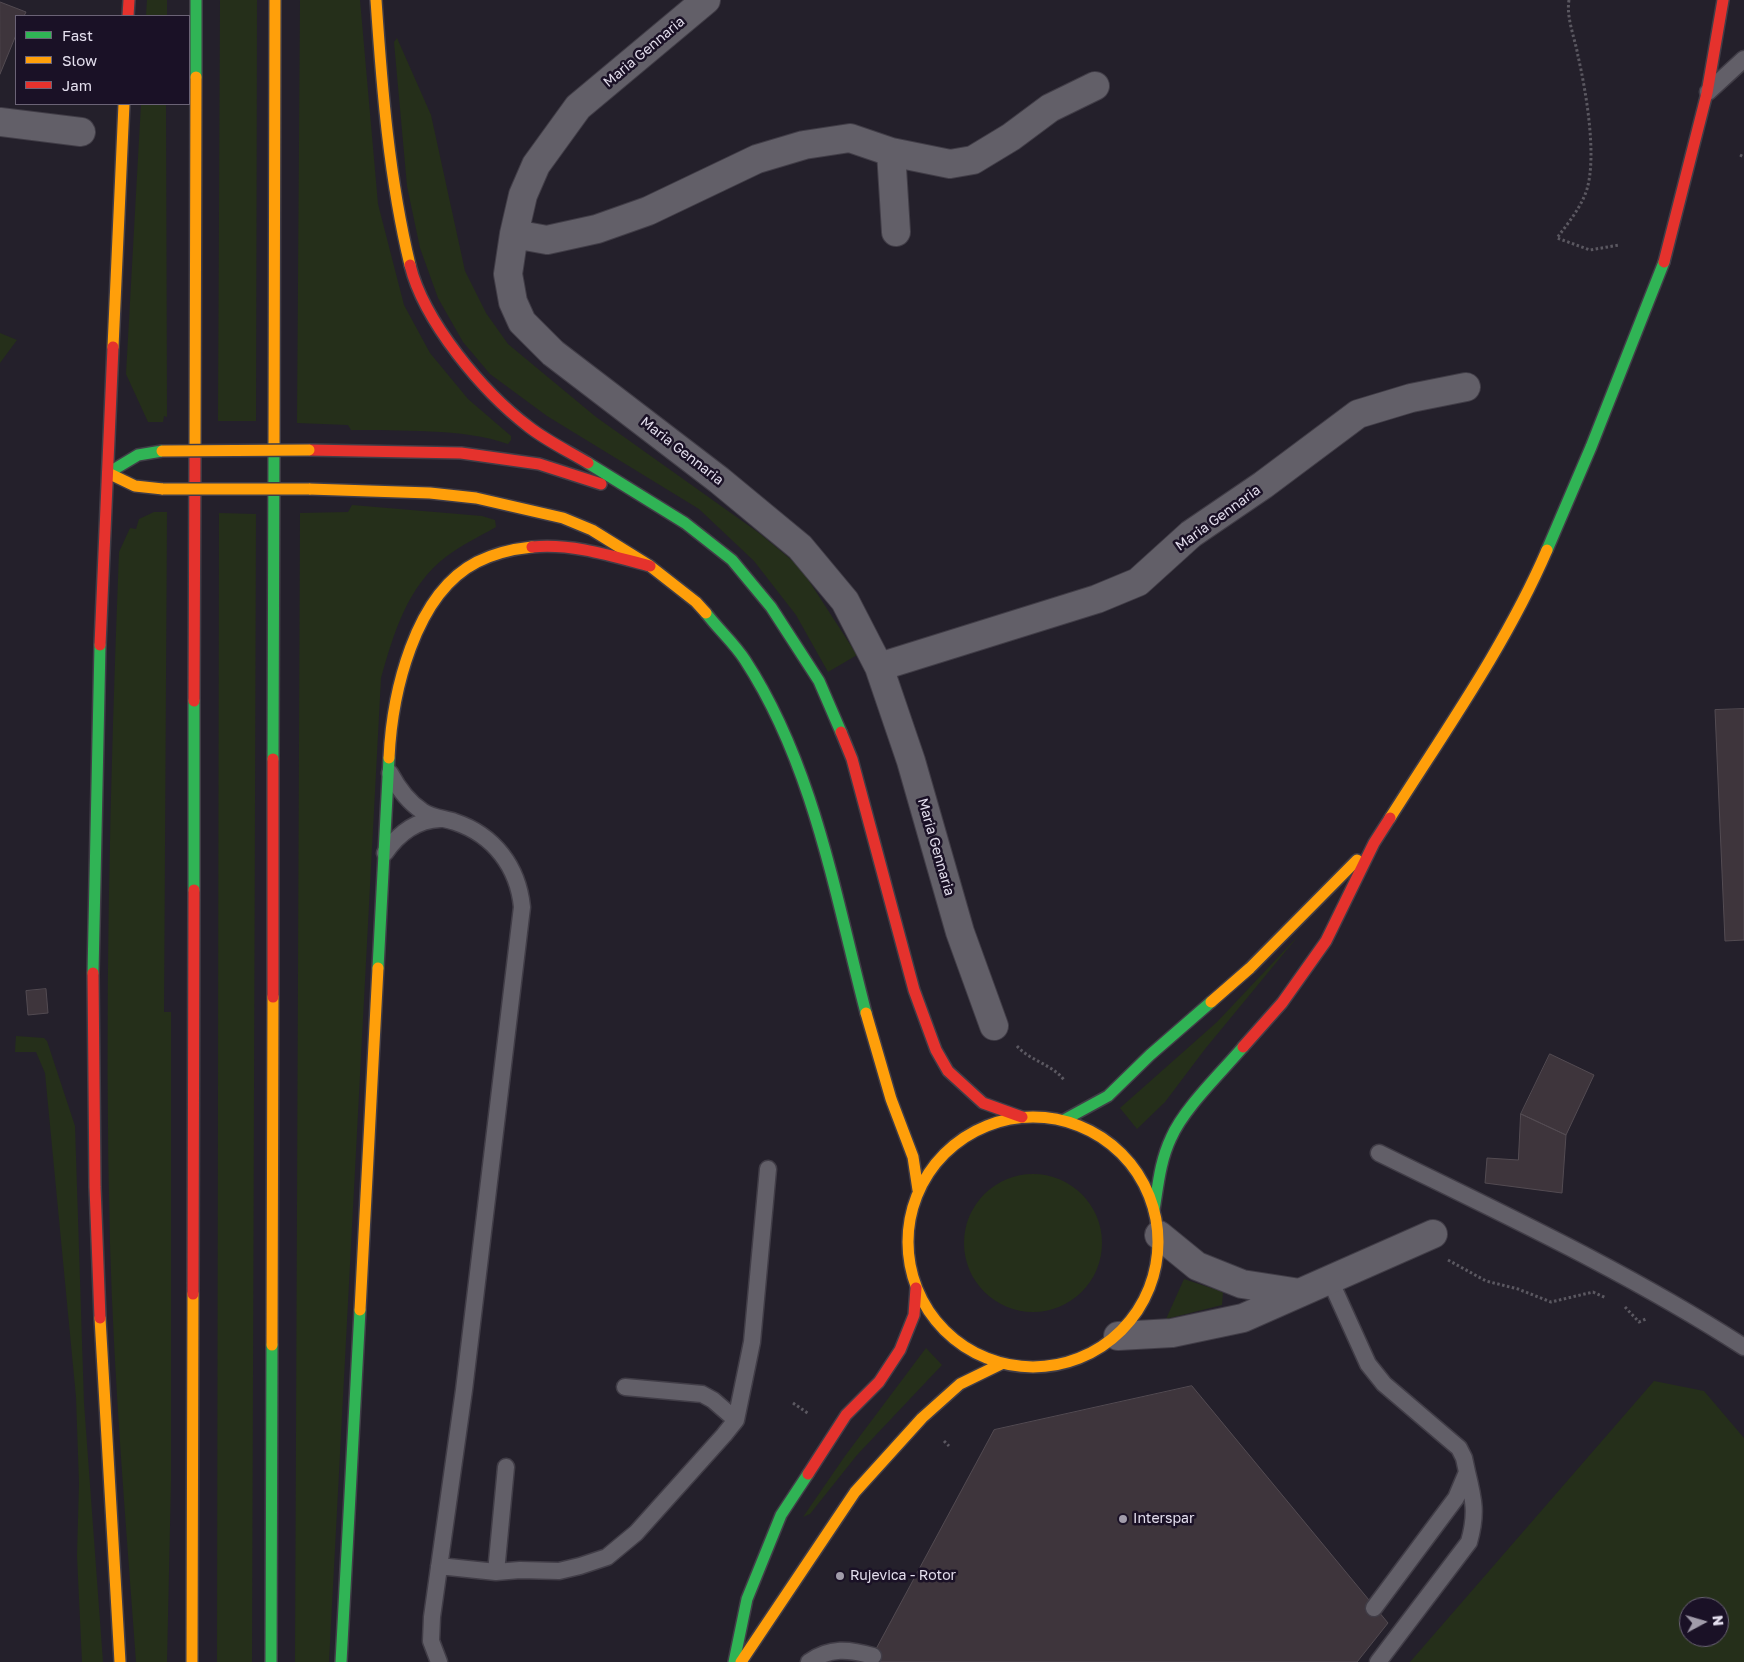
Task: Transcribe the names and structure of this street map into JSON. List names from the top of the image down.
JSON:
{
  "streets": {
    "street": ["Maria Gennaria"]
  },
  "places": ["Interspar", "Rujevica - Rotor"],
  "legend": ["Fast", "Slow", "Jam"],
  "north": "right"
}
